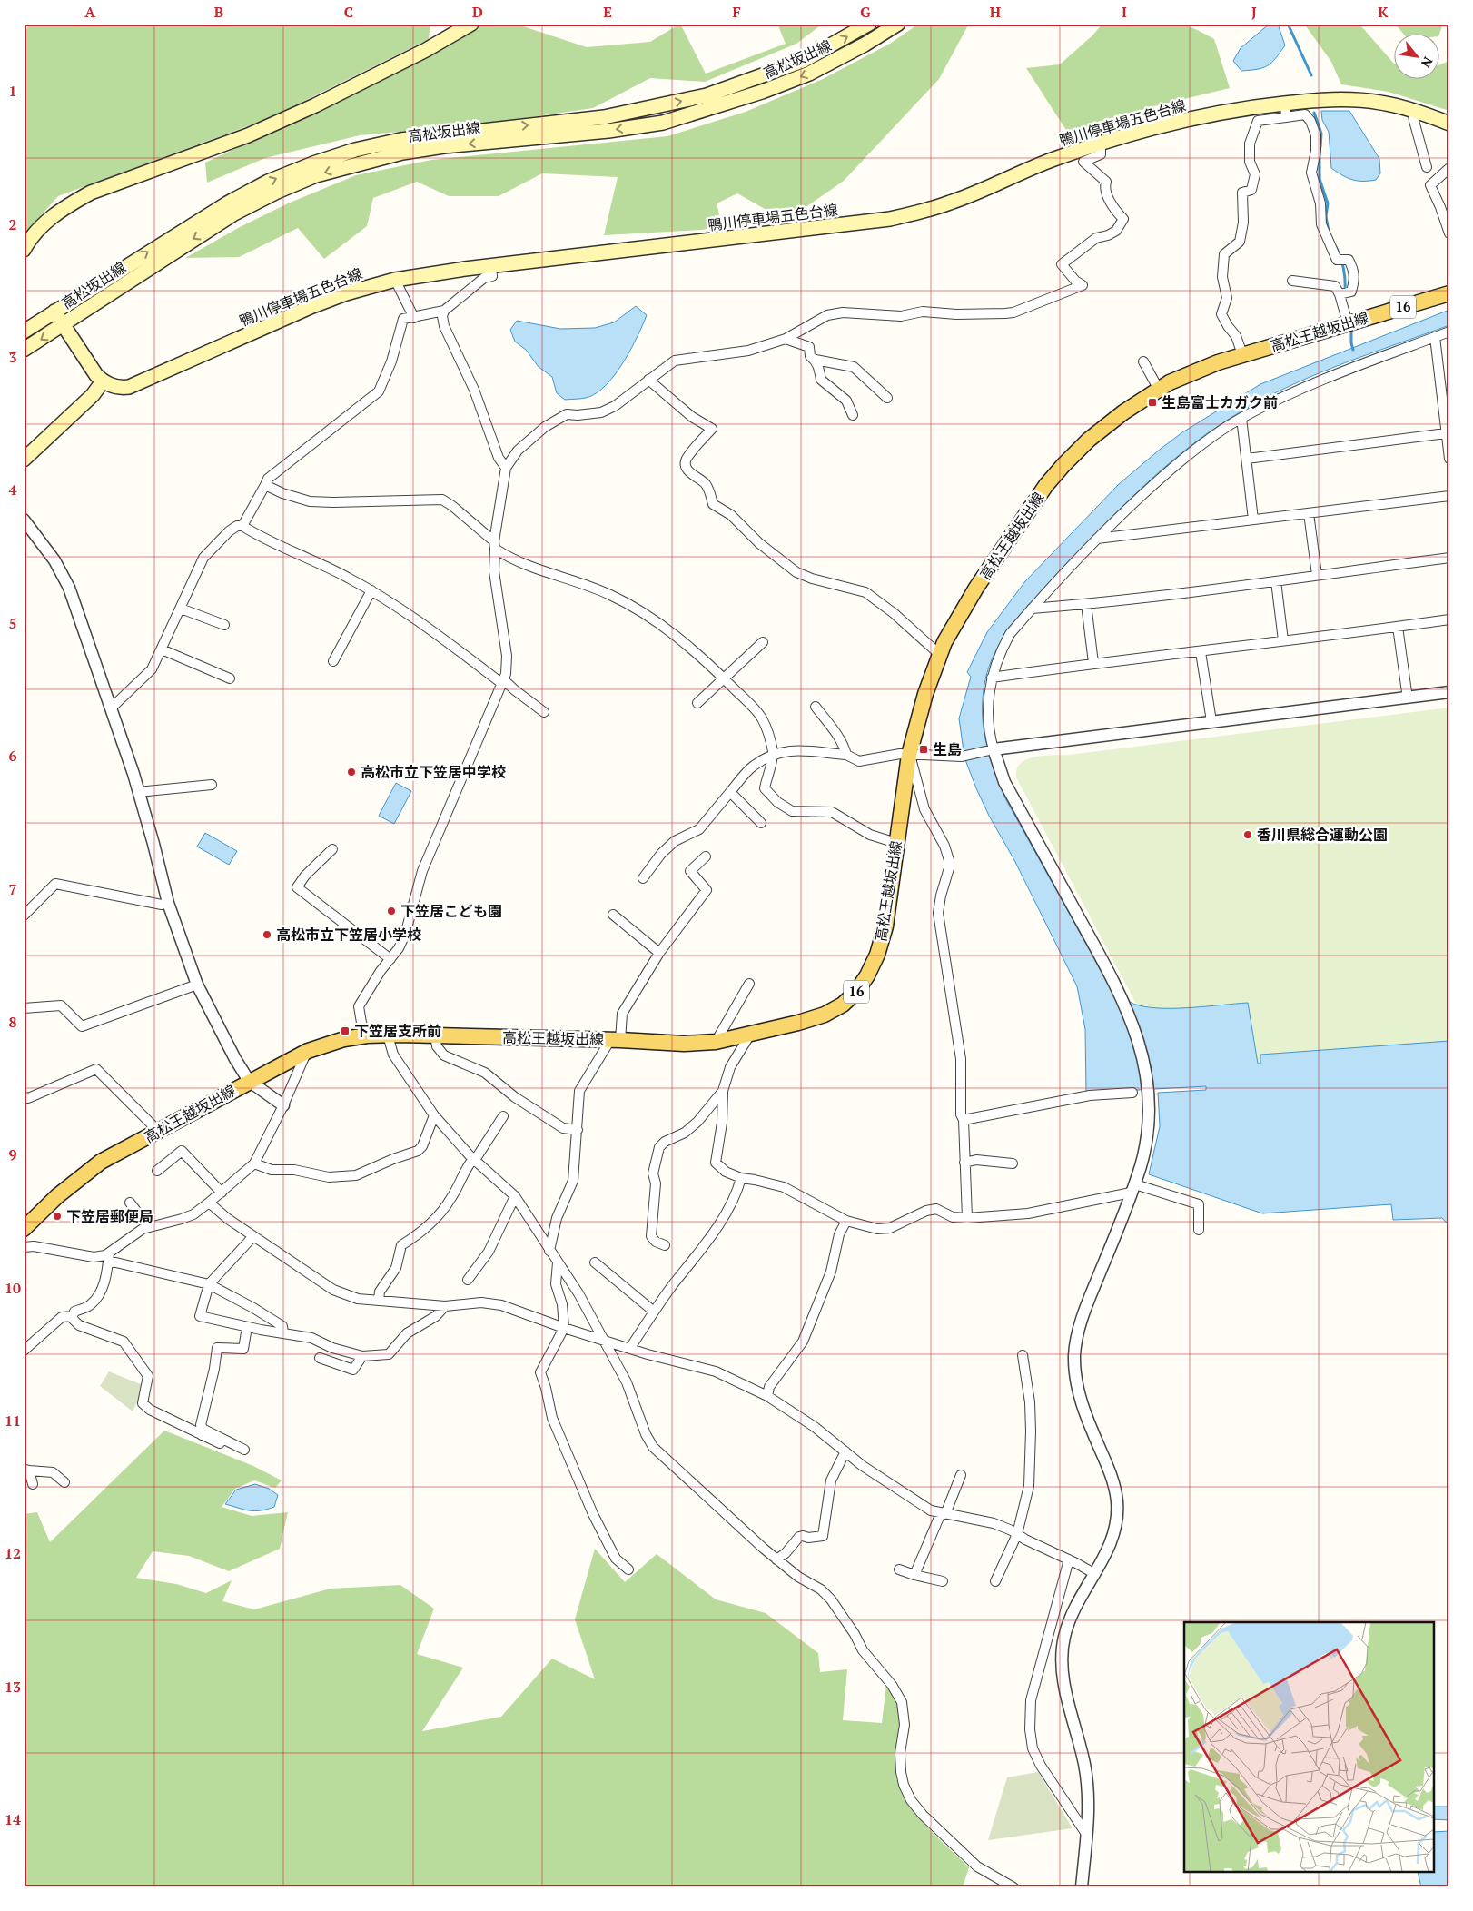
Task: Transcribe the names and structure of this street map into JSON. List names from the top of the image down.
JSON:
{
  "streets": {
    "main road": [
      "高松坂出線",
      "鴨川停車場五色台線",
      "16",
      "高松王越坂出線"
    ]
  },
  "places": {
    "transit": ["生島富士カガク前", "生島", "下笠居支所前"],
    "other": [
      "高松市立下笠居中学校",
      "香川県総合運動公園",
      "下笠居こども園",
      "高松市立下笠居小学校",
      "下笠居郵便局"
    ]
  },
  "north": "bottom right",
  "grid": {
    "columns": [
      "A",
      "B",
      "C",
      "D",
      "E",
      "F",
      "G",
      "H",
      "I",
      "J",
      "K"
    ],
    "rows": [
      "1",
      "2",
      "3",
      "4",
      "5",
      "6",
      "7",
      "8",
      "9",
      "10",
      "11",
      "12",
      "13",
      "14"
    ]
  }
}
